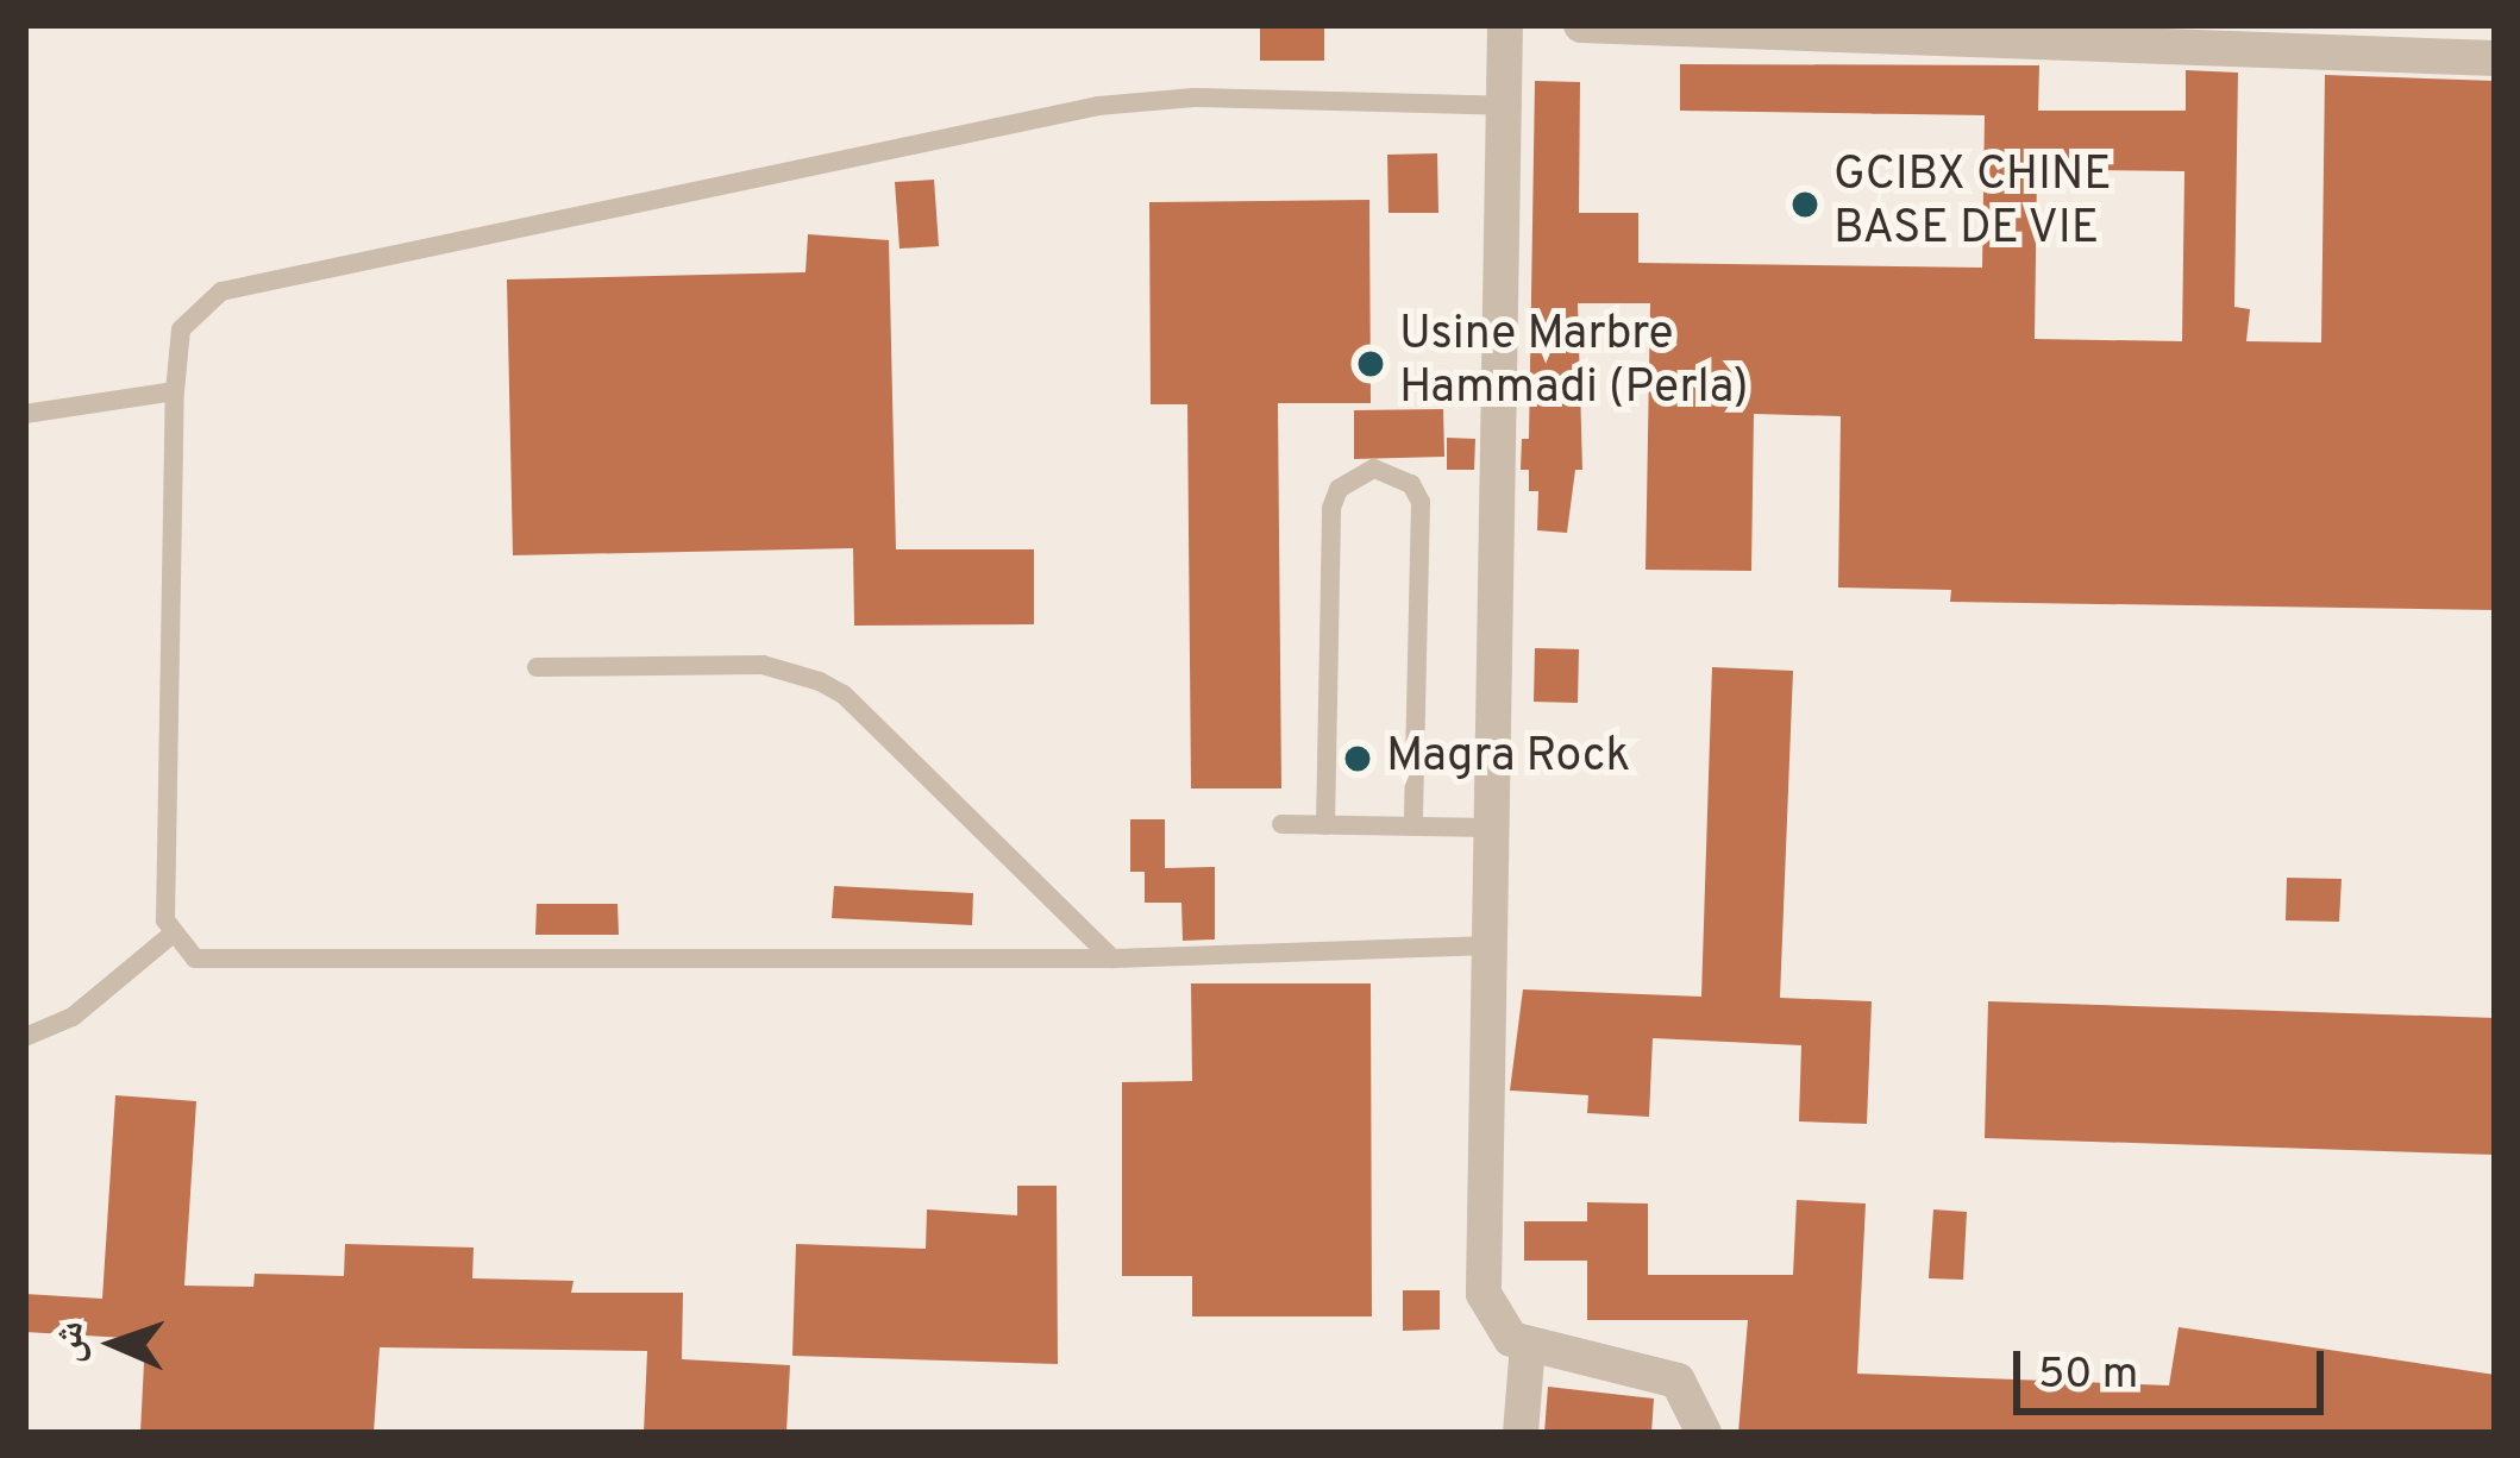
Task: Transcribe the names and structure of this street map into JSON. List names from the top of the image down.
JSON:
{
  "places": ["GCIBX CHINE BASE DE VIE", "Usine Marbre Hammadi (Perla)", "Magra Rock"],
  "scale_bar": "50 m",
  "north": "left"
}
